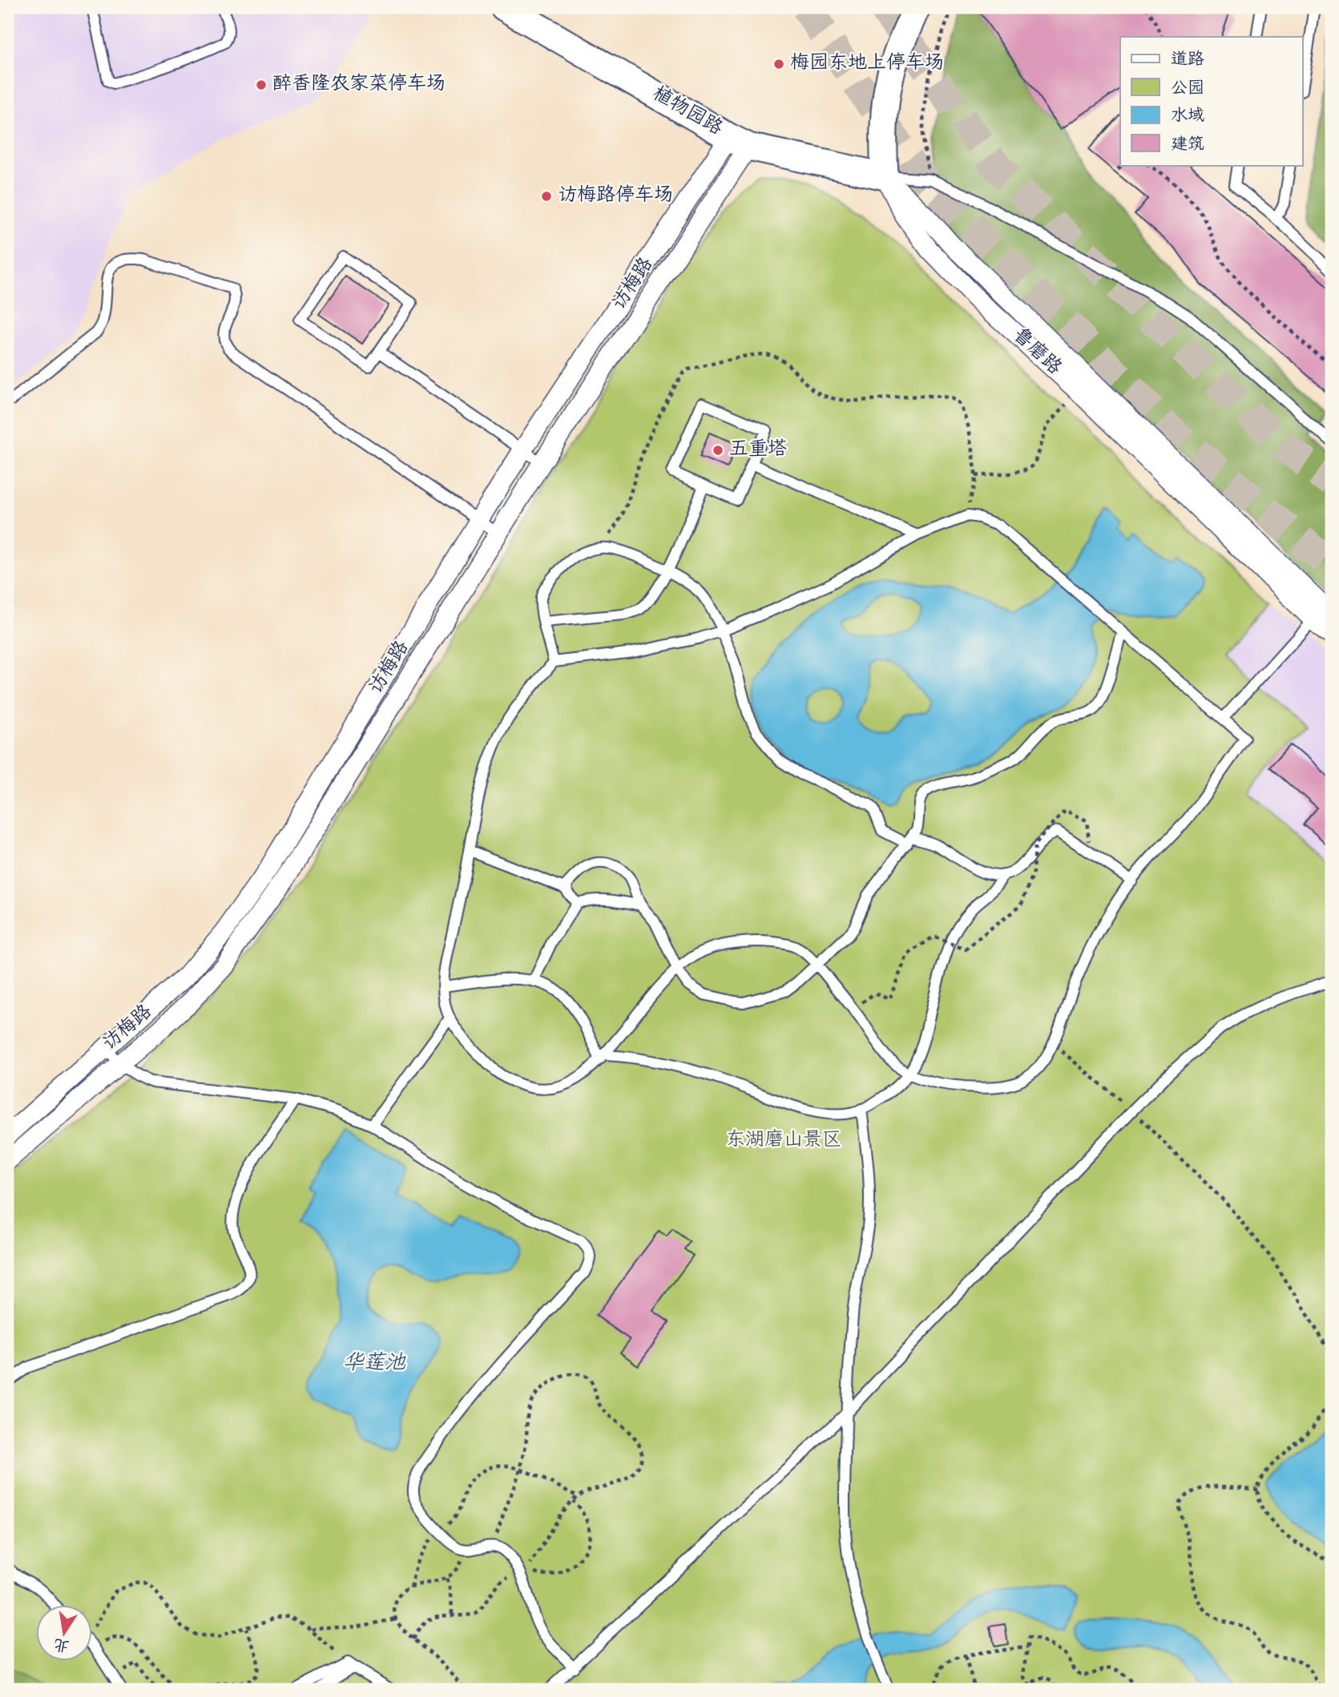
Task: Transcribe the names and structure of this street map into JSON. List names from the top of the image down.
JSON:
{
  "streets": {
    "street": ["植物园路", "访梅路", "鲁磨路"]
  },
  "crossings": [
    ["植物园路", "访梅路"],
    ["植物园路", "鲁磨路"]
  ],
  "water": ["华莲池"],
  "parks": ["东湖磨山景区"],
  "places": [
    "梅园东地上停车场",
    "醉香隆农家菜停车场",
    "访梅路停车场",
    "五重塔"
  ],
  "legend": [
    "道路",
    "公园",
    "水域",
    "建筑"
  ],
  "north": "bottom"
}
